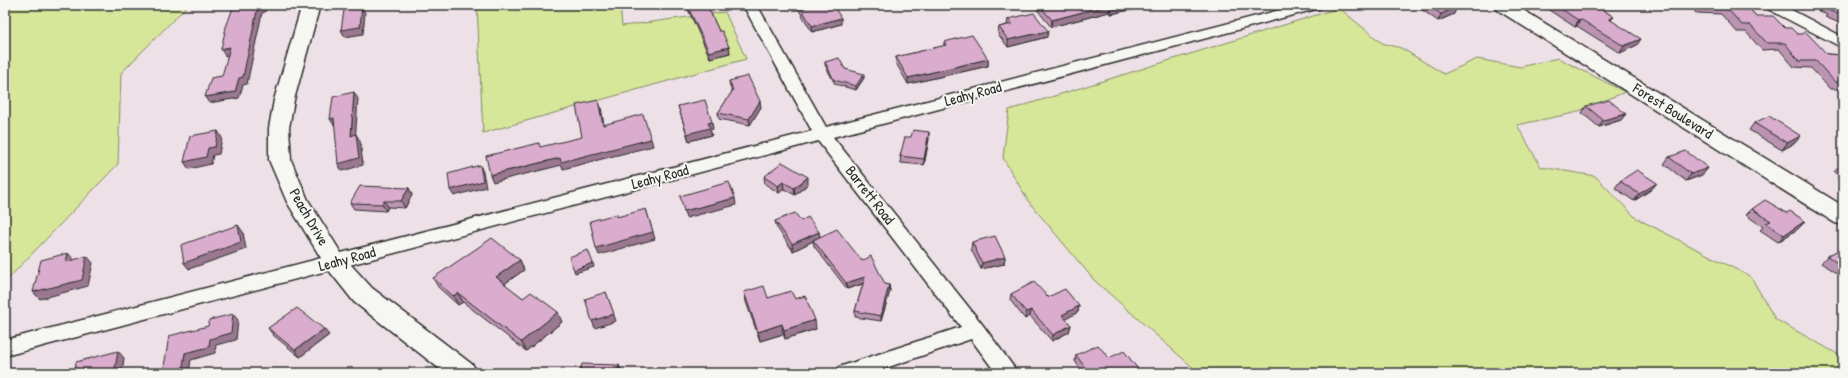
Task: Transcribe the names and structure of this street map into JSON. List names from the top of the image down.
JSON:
{
  "streets": {
    "main road": ["Forest Boulevard", "Peach Drive"],
    "street": ["Leahy Road", "Barrett Road"]
  },
  "crossings": [
    ["Leahy Road", "Barrett Road"],
    ["Leahy Road", "Peach Drive"]
  ]
}
